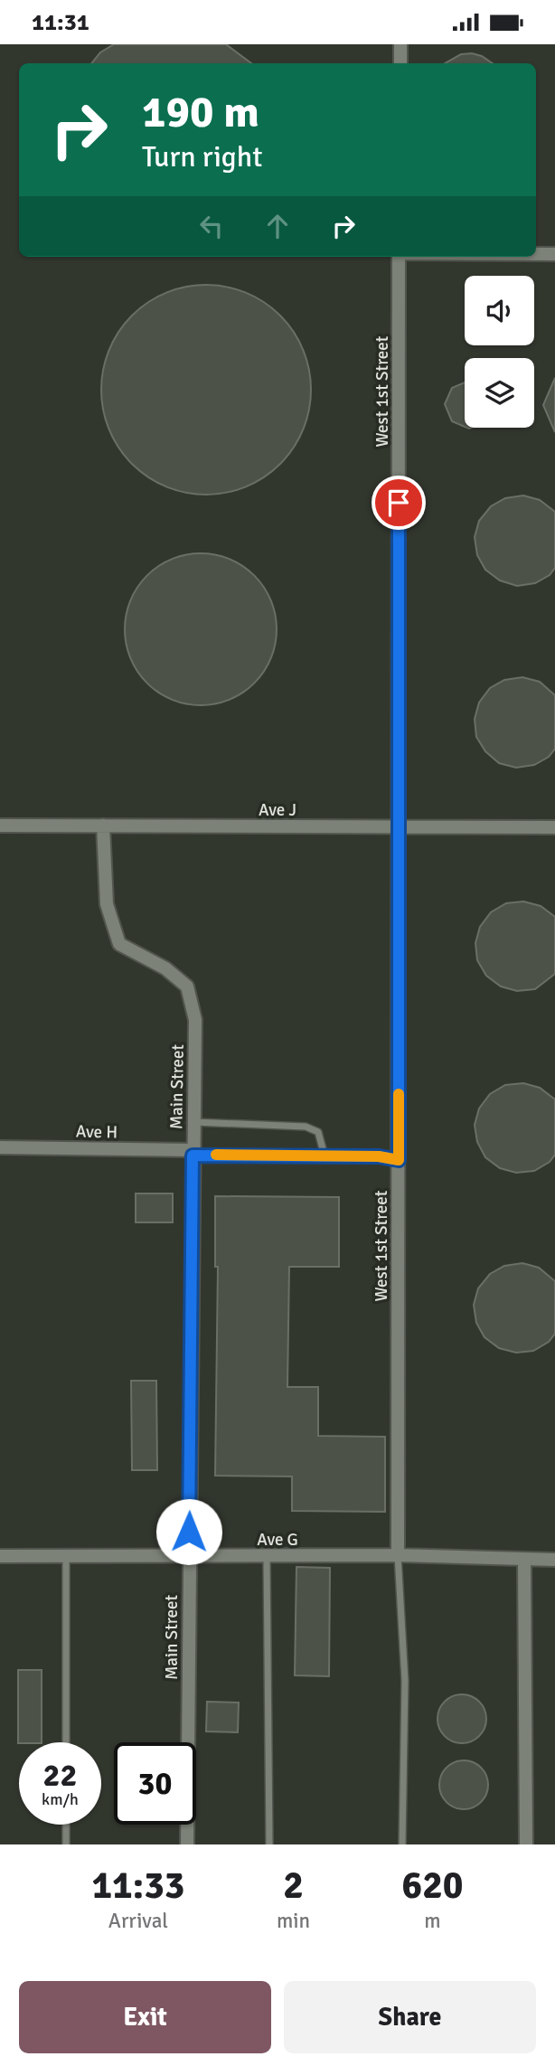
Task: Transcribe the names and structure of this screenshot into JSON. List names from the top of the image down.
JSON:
{
  "streets": {
    "street": [
      "West 1st Street",
      "Ave J",
      "Main Street",
      "Ave H",
      "Ave G"
    ]
  },
  "crossings": [
    ["West 1st Street", "Ave J"],
    ["West 1st Street", "Ave G"],
    ["Ave J", "Main Street"],
    ["Main Street", "Ave H"],
    ["Main Street", "Ave G"]
  ],
  "page": {
    "status": "11:31",
    "turn": ["190 m", "Turn right"],
    "speed": "22 km/h",
    "limit": "30",
    "eta": [
      "11:33",
      "Arrival",
      "2",
      "min",
      "620",
      "m"
    ],
    "buttons": ["Exit", "Share"]
  }
}
